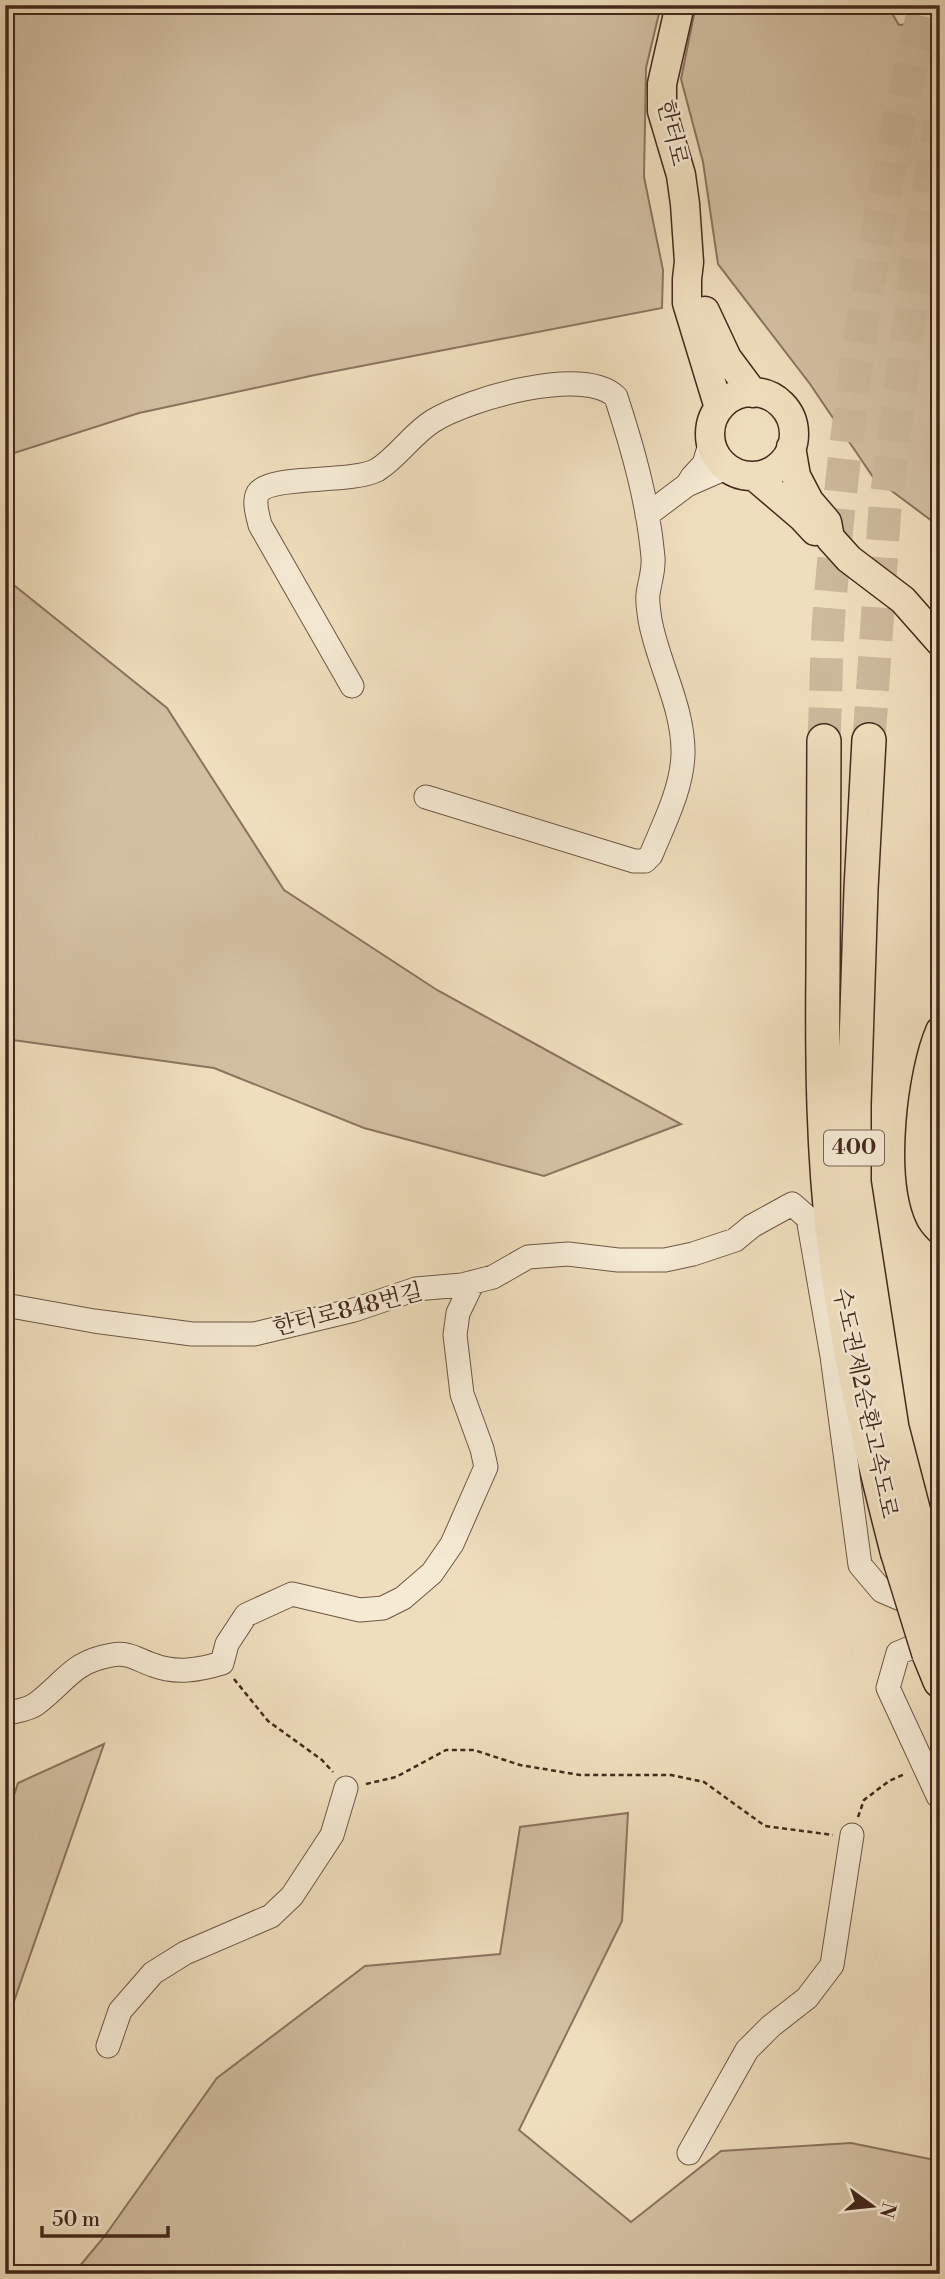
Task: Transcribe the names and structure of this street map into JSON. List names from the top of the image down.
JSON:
{
  "streets": {
    "highway": ["400", "수도권제2순환고속도로"],
    "main road": ["한터로"],
    "street": ["한터로848번길"]
  },
  "scale_bar": "50 m",
  "north": "right"
}
